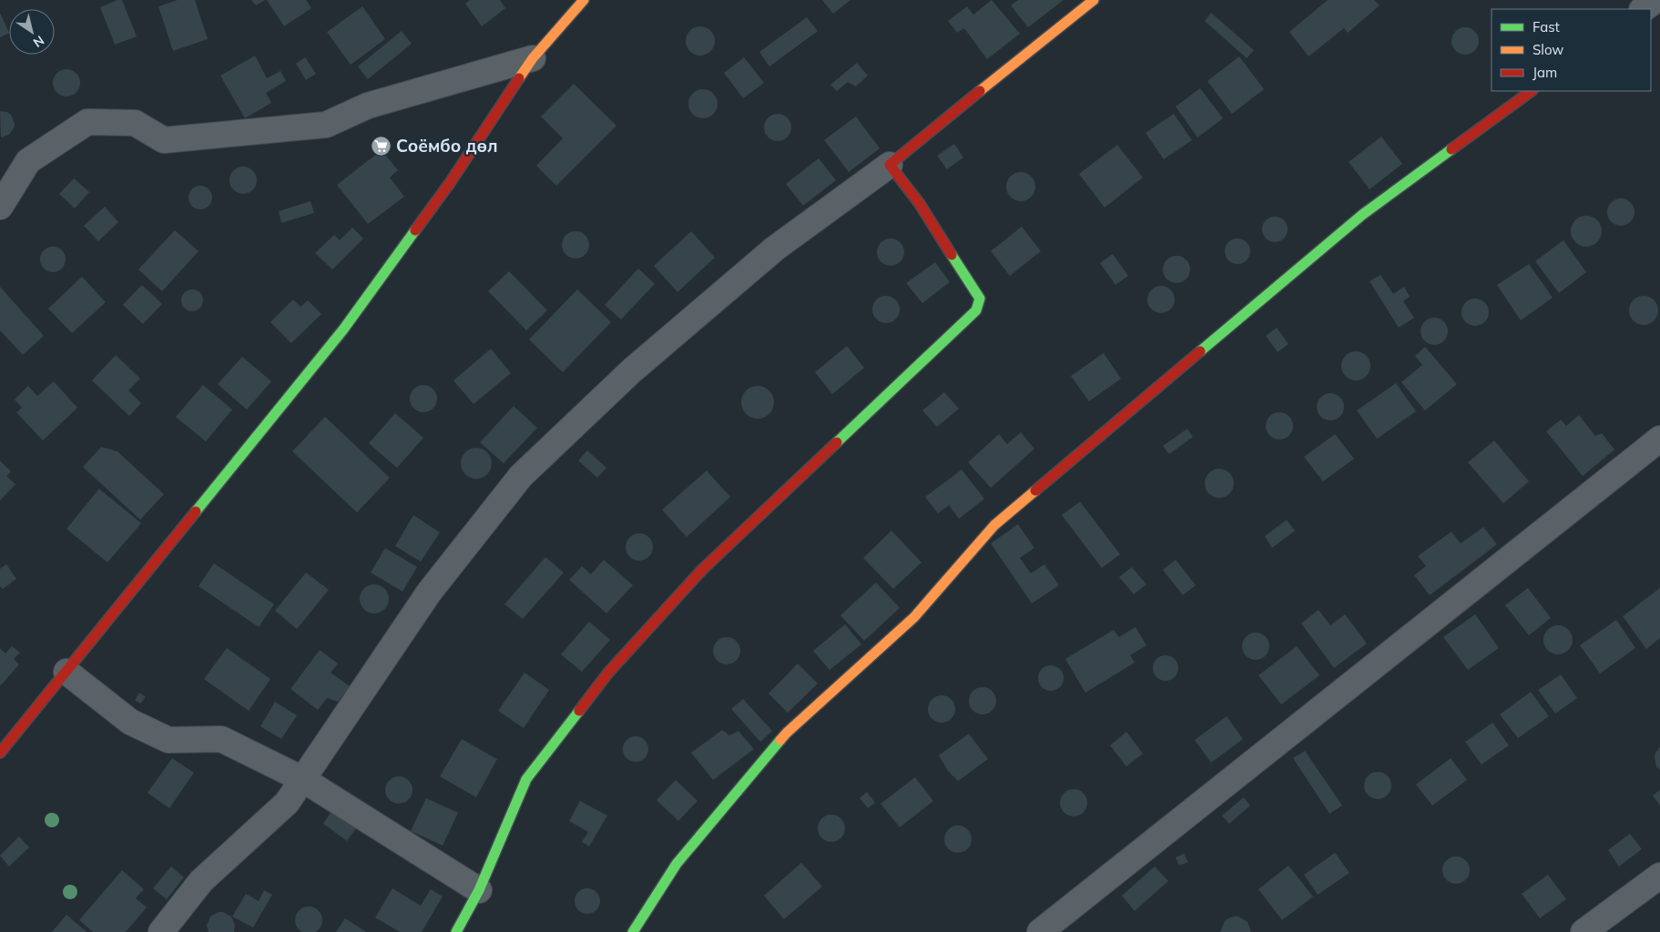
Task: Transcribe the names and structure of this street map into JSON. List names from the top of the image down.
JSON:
{
  "places": {
    "supermarket": ["Соёмбо дөл"]
  },
  "legend": ["Fast", "Slow", "Jam"],
  "north": "bottom right"
}
